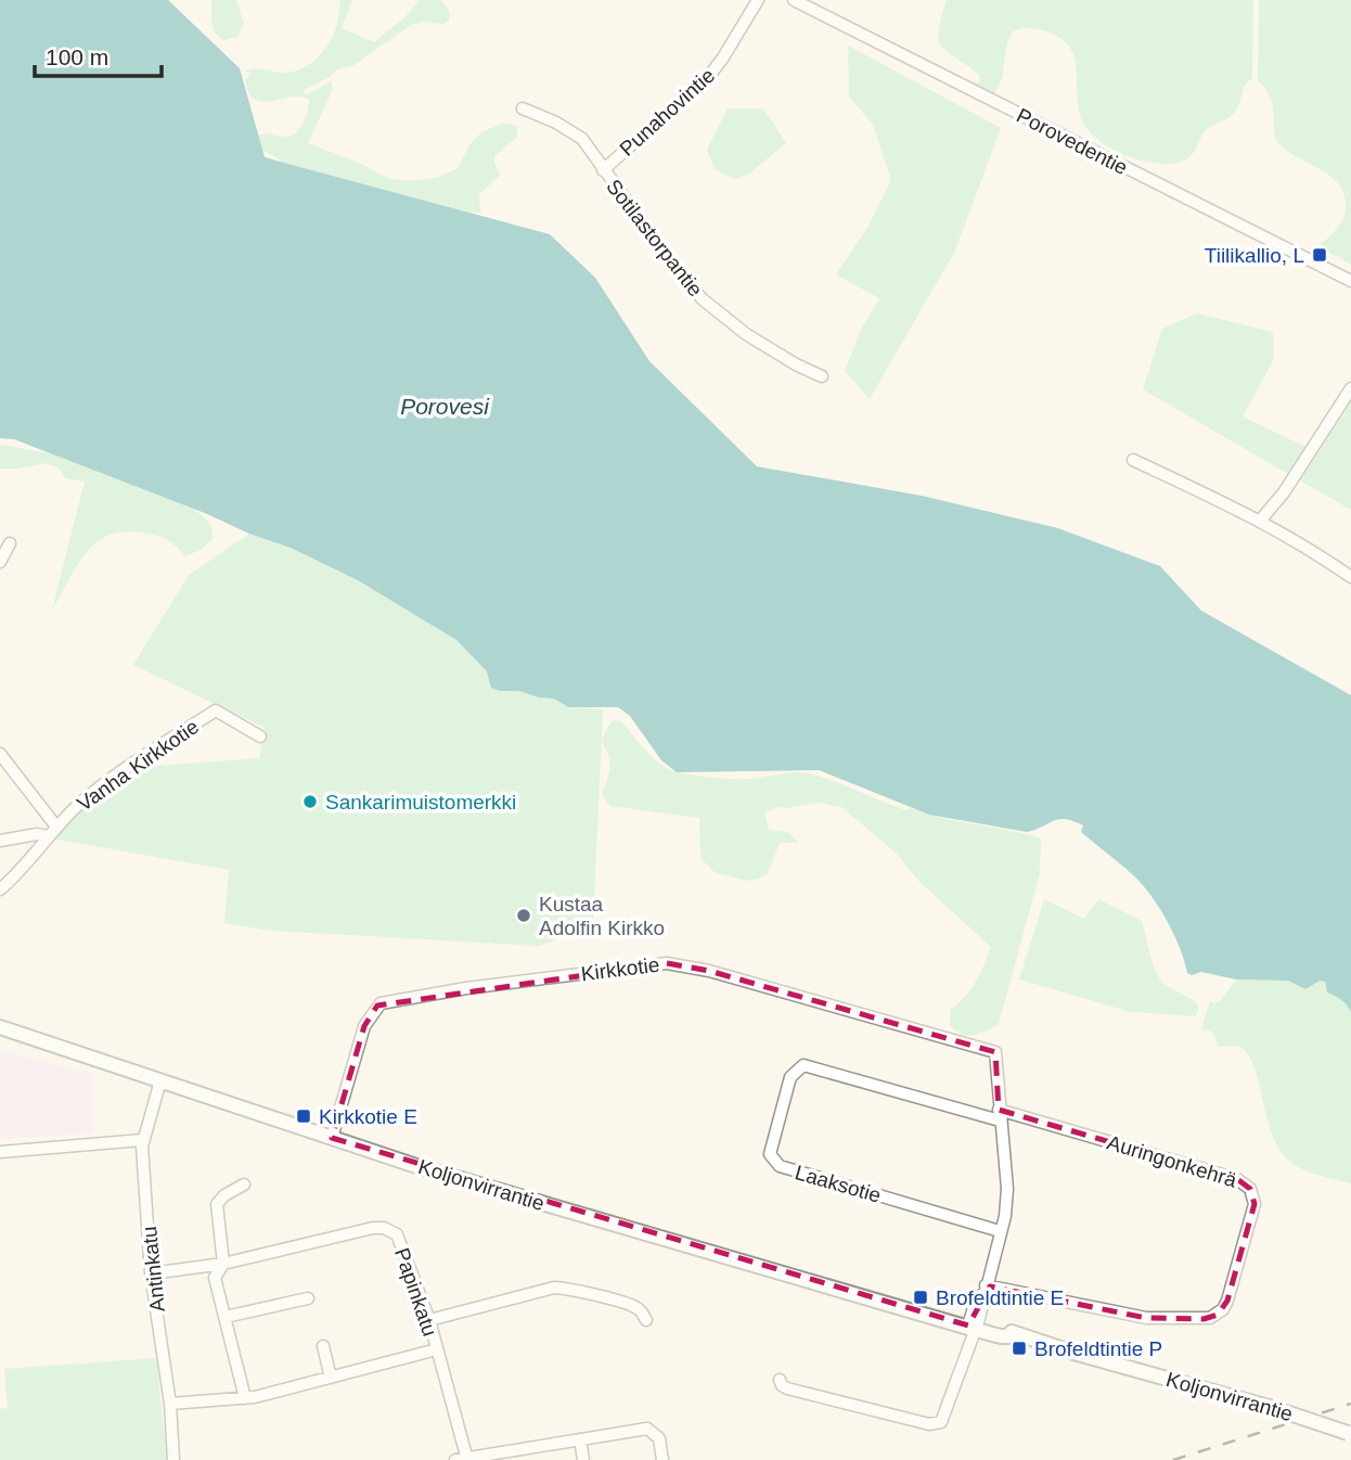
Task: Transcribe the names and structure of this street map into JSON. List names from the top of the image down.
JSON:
{
  "streets": {
    "main road": ["Koljonvirrantie"],
    "street": [
      "Punahovintie",
      "Porovedentie",
      "Sotilastorpantie",
      "Vanha Kirkkotie",
      "Kirkkotie",
      "Auringonkehrä",
      "Laaksotie",
      "Antinkatu",
      "Papinkatu"
    ]
  },
  "crossings": [
    ["Punahovintie", "Sotilastorpantie"],
    ["Kirkkotie", "Auringonkehrä"],
    ["Kirkkotie", "Laaksotie"],
    ["Kirkkotie", "Koljonvirrantie"],
    ["Auringonkehrä", "Laaksotie"],
    ["Koljonvirrantie", "Antinkatu"],
    ["Antinkatu", "Papinkatu"]
  ],
  "water": ["Porovesi"],
  "places": {
    "transit": [
      "Tiilikallio, L",
      "Kirkkotie E",
      "Brofeldtintie E",
      "Brofeldtintie P"
    ],
    "other": ["Sankarimuistomerkki", "Kustaa Adolfin Kirkko"]
  },
  "scale_bar": "100 m"
}
